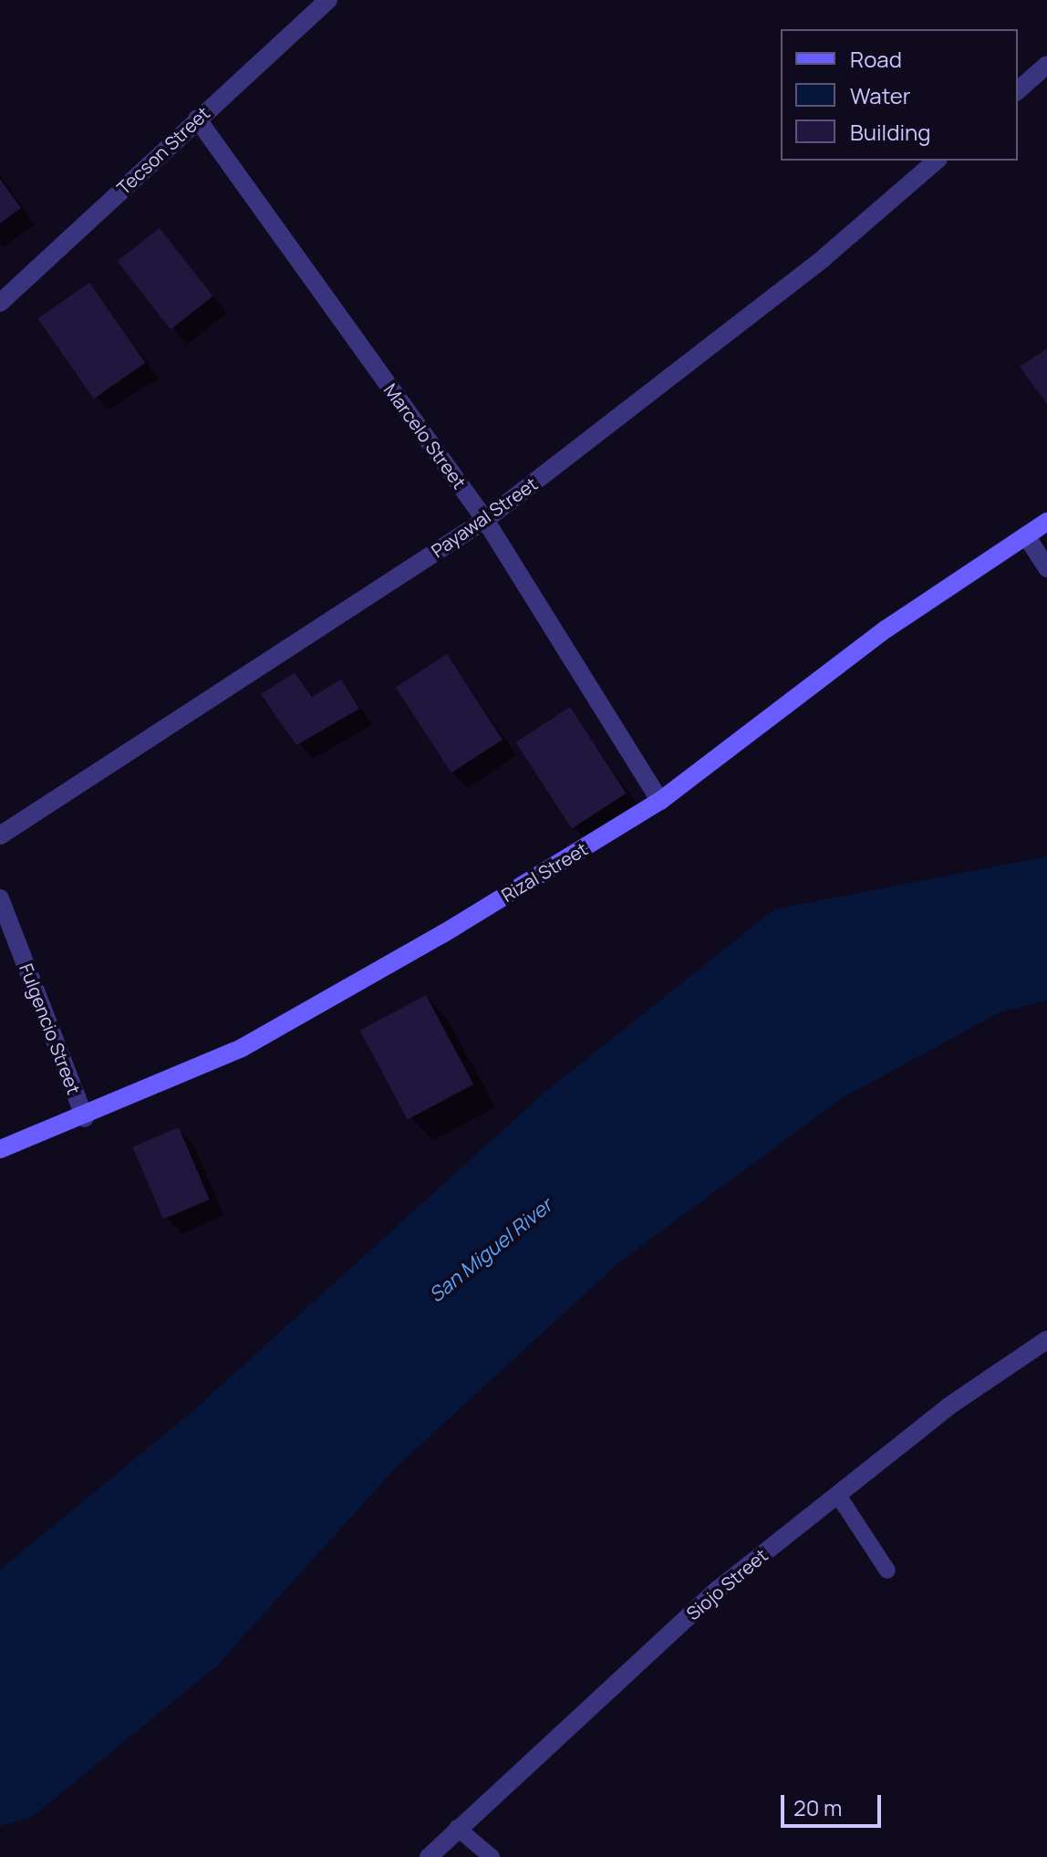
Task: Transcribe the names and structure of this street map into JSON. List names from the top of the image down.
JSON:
{
  "streets": {
    "main road": ["Rizal Street"],
    "street": [
      "Tecson Street",
      "Marcelo Street",
      "Payawal Street",
      "Fulgencio Street",
      "Siojo Street"
    ]
  },
  "crossings": [
    ["Tecson Street", "Marcelo Street"],
    ["Marcelo Street", "Payawal Street"],
    ["Marcelo Street", "Rizal Street"],
    ["Rizal Street", "Fulgencio Street"]
  ],
  "water": ["San Miguel River"],
  "legend": ["Road", "Water", "Building"],
  "scale_bar": "20 m"
}
